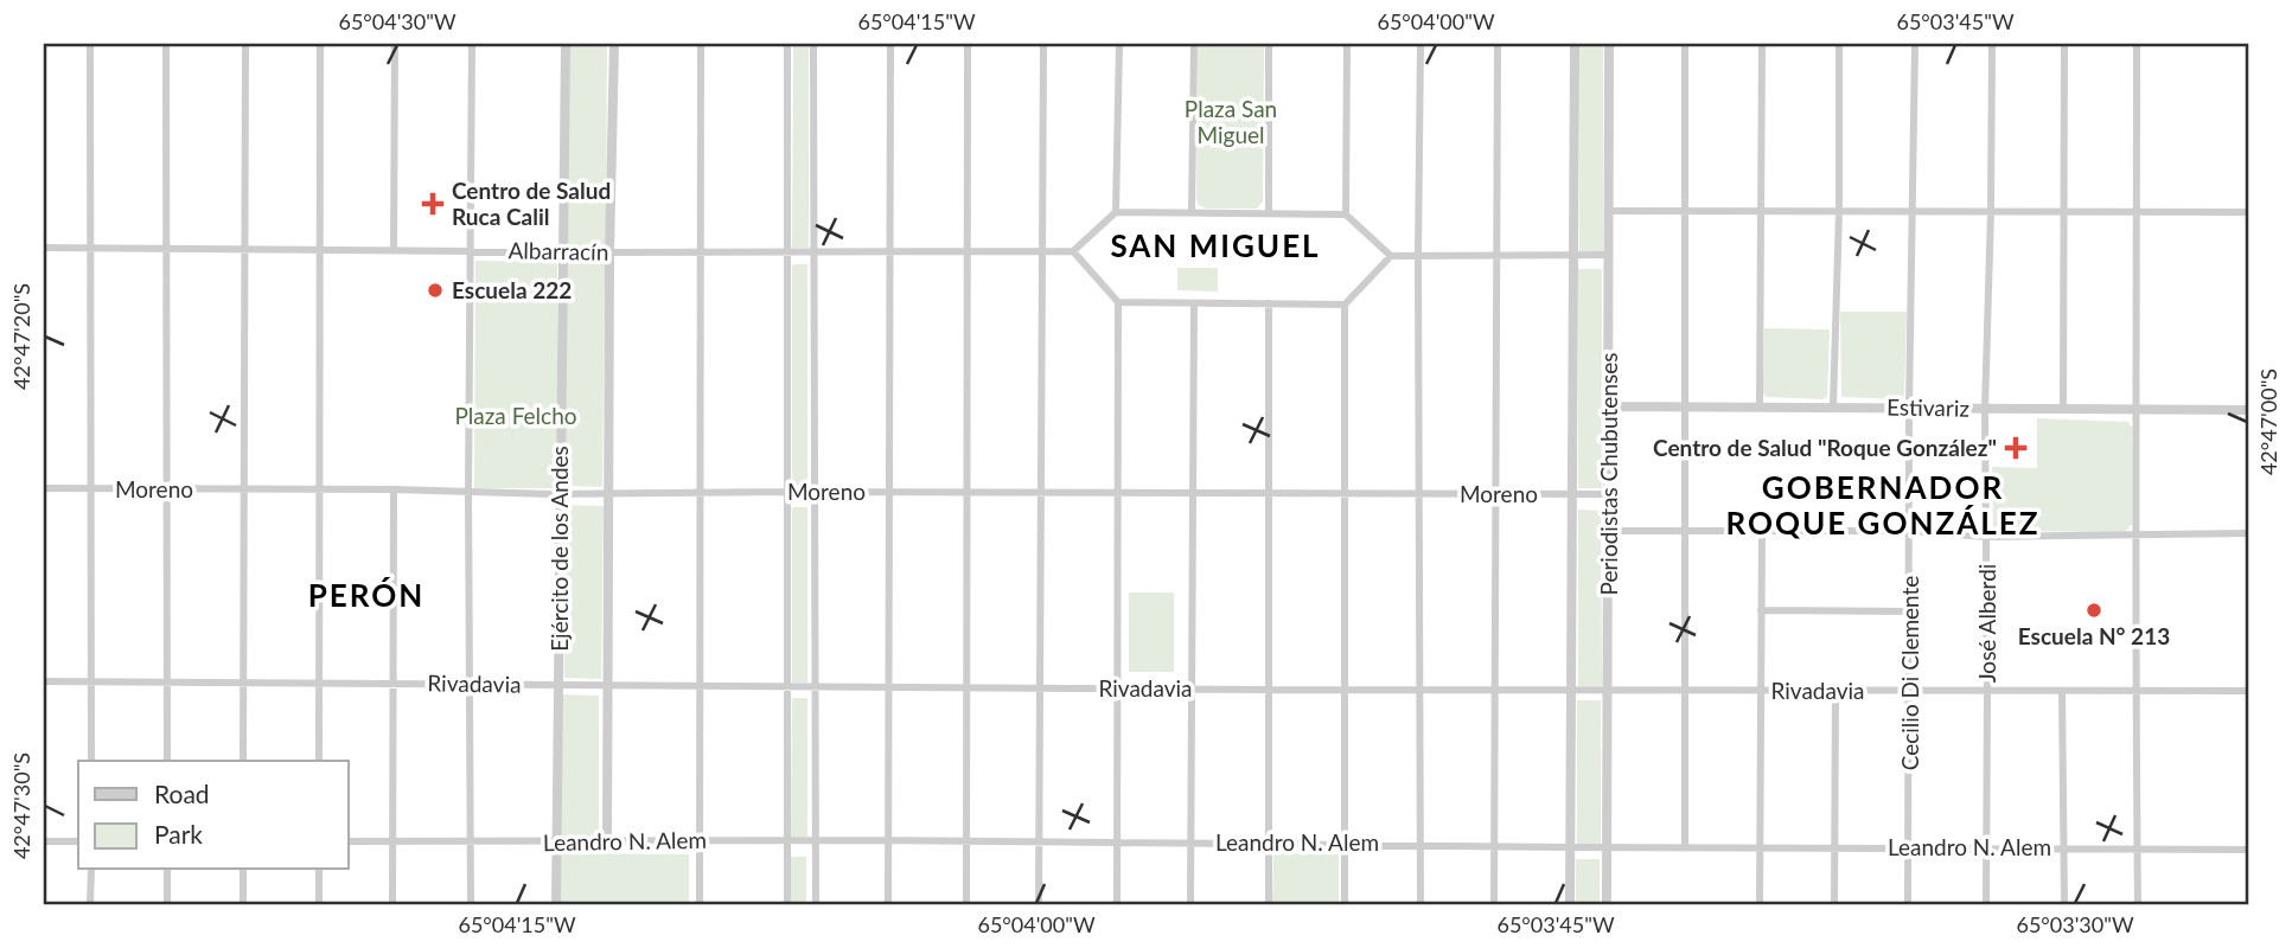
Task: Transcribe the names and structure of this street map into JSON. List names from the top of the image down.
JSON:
{
  "streets": {
    "street": [
      "Albarracín",
      "Estivariz",
      "Periodistas Chubutenses",
      "Moreno",
      "Ejército de los Andes",
      "José Alberdi",
      "Cecilio Di Clemente",
      "Rivadavia",
      "Leandro N. Alem"
    ]
  },
  "crossings": [
    ["Albarracín", "Ejército de los Andes"],
    ["Estivariz", "Periodistas Chubutenses"],
    ["Estivariz", "José Alberdi"],
    ["Estivariz", "Cecilio Di Clemente"],
    ["Periodistas Chubutenses", "Moreno"],
    ["Periodistas Chubutenses", "Rivadavia"],
    ["Periodistas Chubutenses", "Leandro N. Alem"],
    ["Moreno", "Ejército de los Andes"],
    ["Ejército de los Andes", "Rivadavia"],
    ["Ejército de los Andes", "Leandro N. Alem"],
    ["José Alberdi", "Rivadavia"],
    ["José Alberdi", "Leandro N. Alem"],
    ["Cecilio Di Clemente", "Rivadavia"],
    ["Cecilio Di Clemente", "Leandro N. Alem"]
  ],
  "districts": ["SAN MIGUEL", "GOBERNADOR ROQUE GONZÁLEZ", "PERÓN"],
  "parks": ["Plaza San Miguel", "Plaza Felcho"],
  "places": {
    "health": ["Centro de Salud Ruca Calil", "Centro de Salud \"Roque González\""],
    "other": ["Escuela 222", "Escuela N° 213"]
  },
  "legend": ["Road", "Park"],
  "coordinates": [
    "65°04'30\"W",
    "65°04'15\"W",
    "65°04'00\"W",
    "65°03'45\"W",
    "42°47'20\"S",
    "42°47'00\"S",
    "42°47'30\"S",
    "65°03'30\"W"
  ]
}
